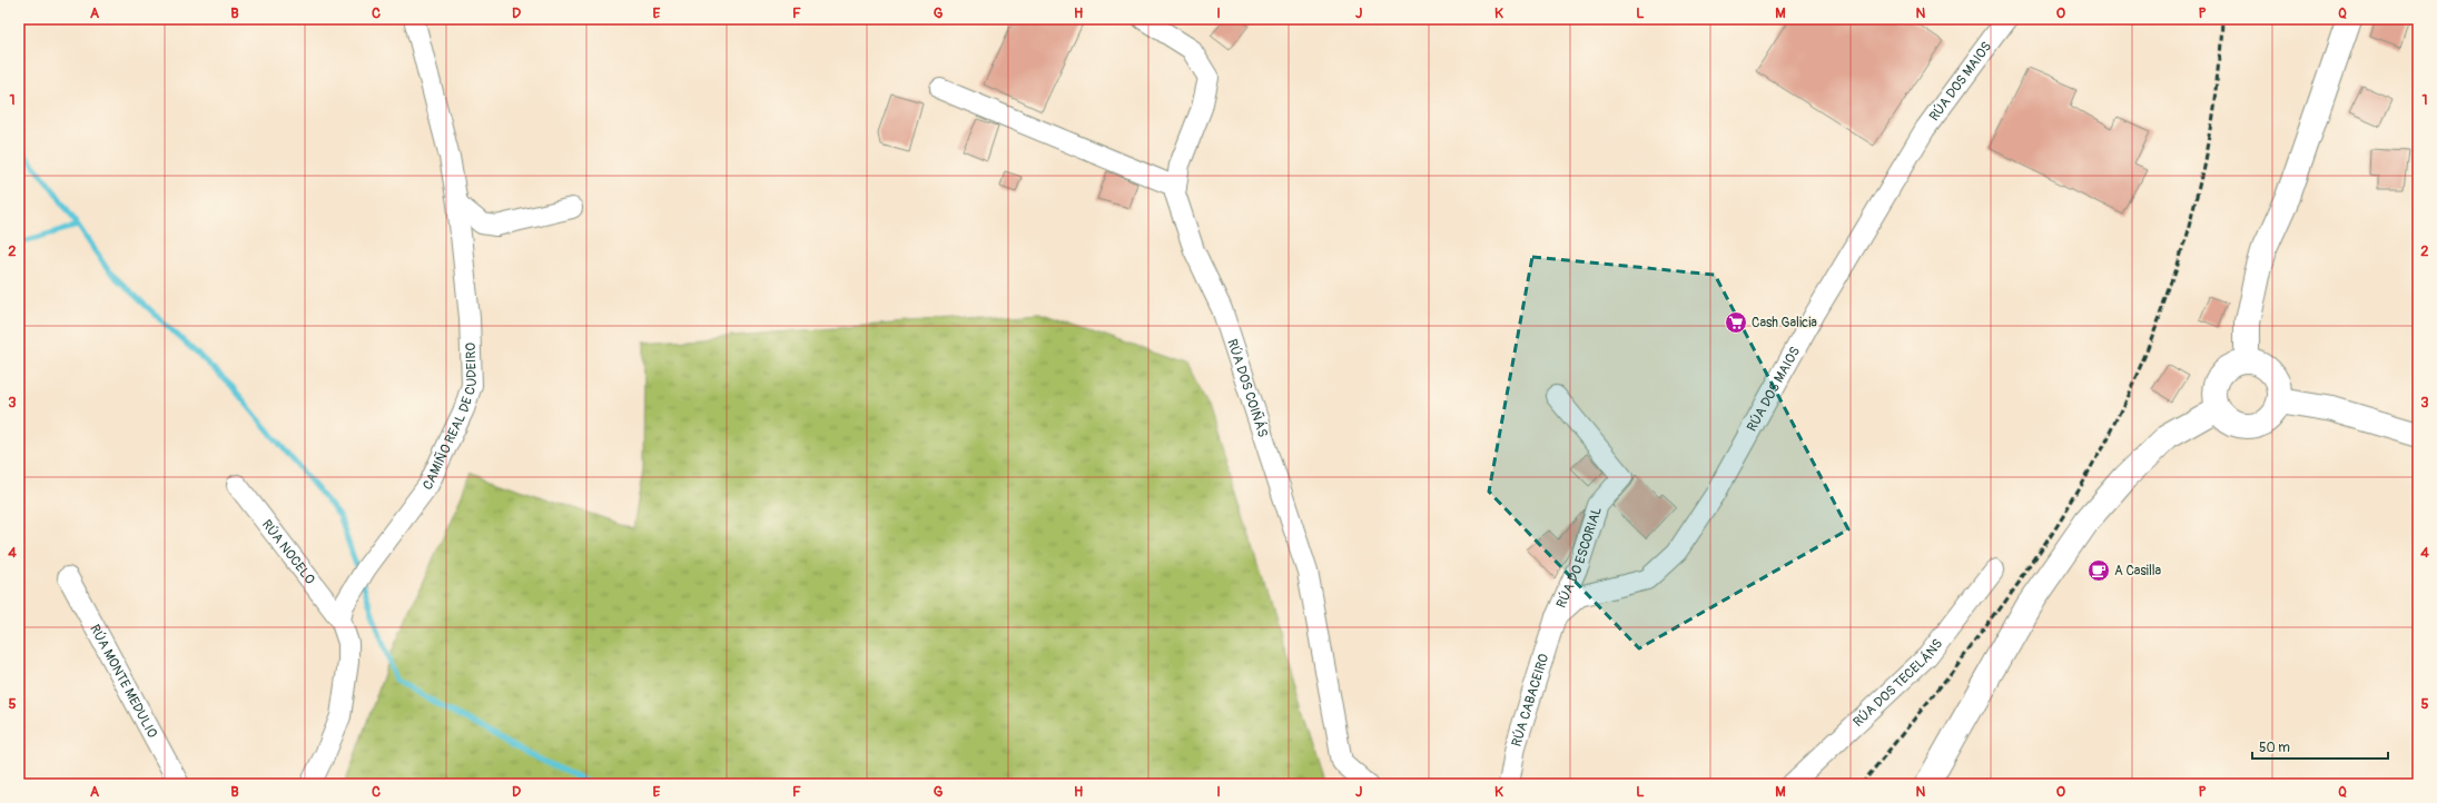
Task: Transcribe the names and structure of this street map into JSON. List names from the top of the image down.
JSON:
{
  "streets": {
    "street": [
      "RÚA DOS MAIOS",
      "RÚA DOS COIÑÁS",
      "CAMIÑO REAL DE CUDEIRO",
      "RÚA NOCELO",
      "RÚA DO ESCORIAL",
      "RÚA MONTE MEDULIO",
      "RÚA DOS TECELÁNS",
      "RÚA CABACEIRO"
    ]
  },
  "crossings": [
    ["RÚA DOS MAIOS", "RÚA DO ESCORIAL"],
    ["RÚA DOS MAIOS", "RÚA CABACEIRO"],
    ["CAMIÑO REAL DE CUDEIRO", "RÚA NOCELO"],
    ["RÚA DO ESCORIAL", "RÚA CABACEIRO"]
  ],
  "places": {
    "supermarket": ["Cash Galicia"],
    "cafe": ["A Casilla"]
  },
  "scale_bar": "50 m",
  "grid": {
    "columns": [
      "A",
      "B",
      "C",
      "D",
      "E",
      "F",
      "G",
      "H",
      "I",
      "J",
      "K",
      "L",
      "M",
      "N",
      "O",
      "P",
      "Q"
    ],
    "rows": [
      "1",
      "2",
      "3",
      "4",
      "5"
    ]
  }
}
